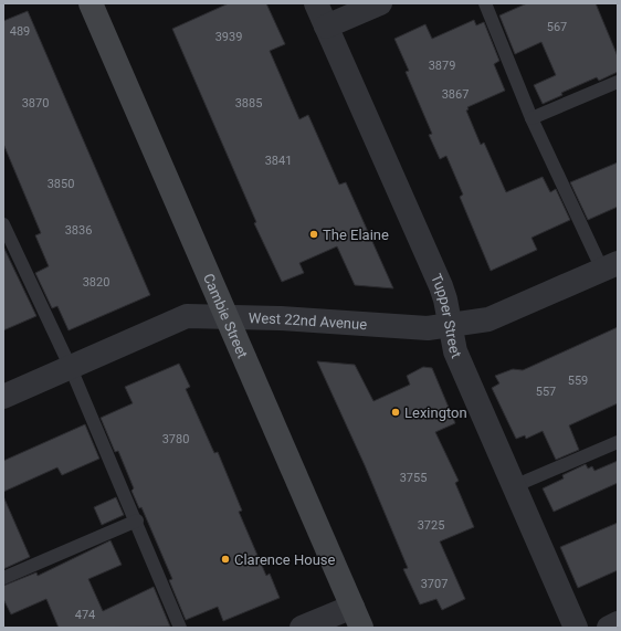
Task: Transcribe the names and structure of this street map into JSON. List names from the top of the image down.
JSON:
{
  "streets": {
    "main road": ["Cambie Street"],
    "street": ["Tupper Street", "West 22nd Avenue"]
  },
  "crossings": [
    ["Tupper Street", "West 22nd Avenue"],
    ["Cambie Street", "West 22nd Avenue"]
  ],
  "places": ["The Elaine", "Lexington", "Clarence House"],
  "house_numbers": [
    "567",
    "489",
    "3939",
    "3879",
    "3867",
    "3870",
    "3885",
    "3841",
    "3850",
    "3836",
    "3820",
    "559",
    "557",
    "3780",
    "3755",
    "3725",
    "3707",
    "474"
  ]
}
